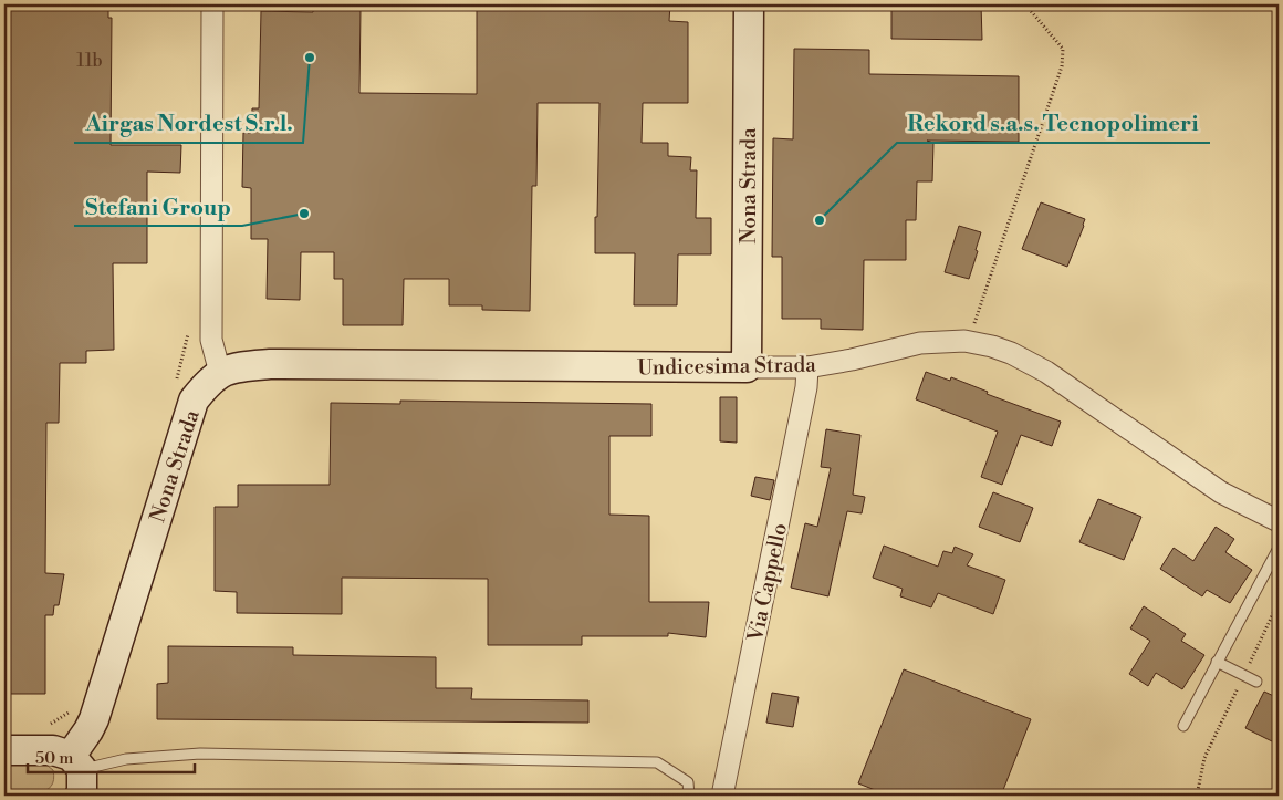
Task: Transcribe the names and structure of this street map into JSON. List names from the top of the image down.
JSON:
{
  "streets": {
    "street": ["Nona Strada", "Undicesima Strada", "Via Cappello"]
  },
  "crossings": [
    ["Nona Strada", "Undicesima Strada"],
    ["Undicesima Strada", "Via Cappello"]
  ],
  "places": ["Airgas Nordest S.r.l.", "Stefani Group", "Rekord s.a.s. Tecnopolimeri"],
  "house_numbers": ["11b"],
  "scale_bar": "50 m"
}
